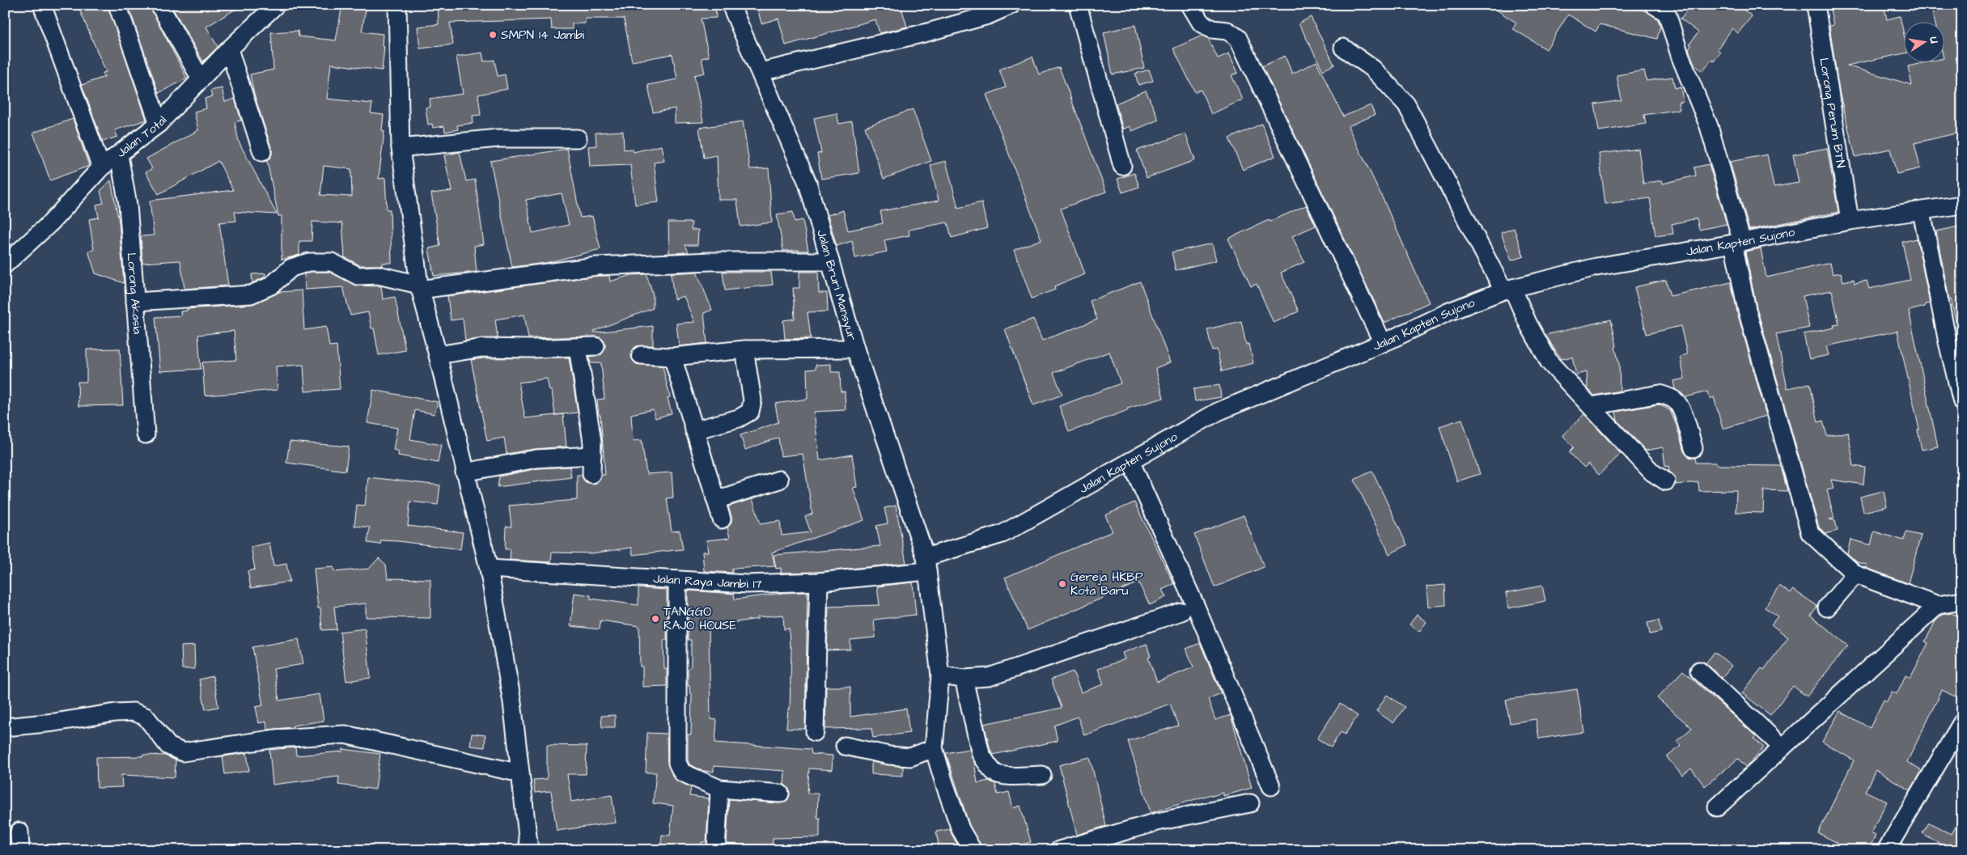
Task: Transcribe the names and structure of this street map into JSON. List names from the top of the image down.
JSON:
{
  "streets": {
    "street": [
      "Lorong Perum BTN",
      "Jalan Total",
      "Jalan Kapten Sujono",
      "Jalan Bruri Mansyur",
      "Lorong Akasia",
      "Jalan Raya Jambi 17"
    ]
  },
  "crossings": [
    ["Lorong Perum BTN", "Jalan Kapten Sujono"],
    ["Jalan Total", "Lorong Akasia"],
    ["Jalan Kapten Sujono", "Jalan Bruri Mansyur"],
    ["Jalan Kapten Sujono", "Jalan Raya Jambi 17"],
    ["Jalan Bruri Mansyur", "Jalan Raya Jambi 17"]
  ],
  "places": ["SMPN 14 Jambi", "Gereja HKBP Kota Baru", "TANGGO RAJO HOUSE"],
  "north": "right"
}
